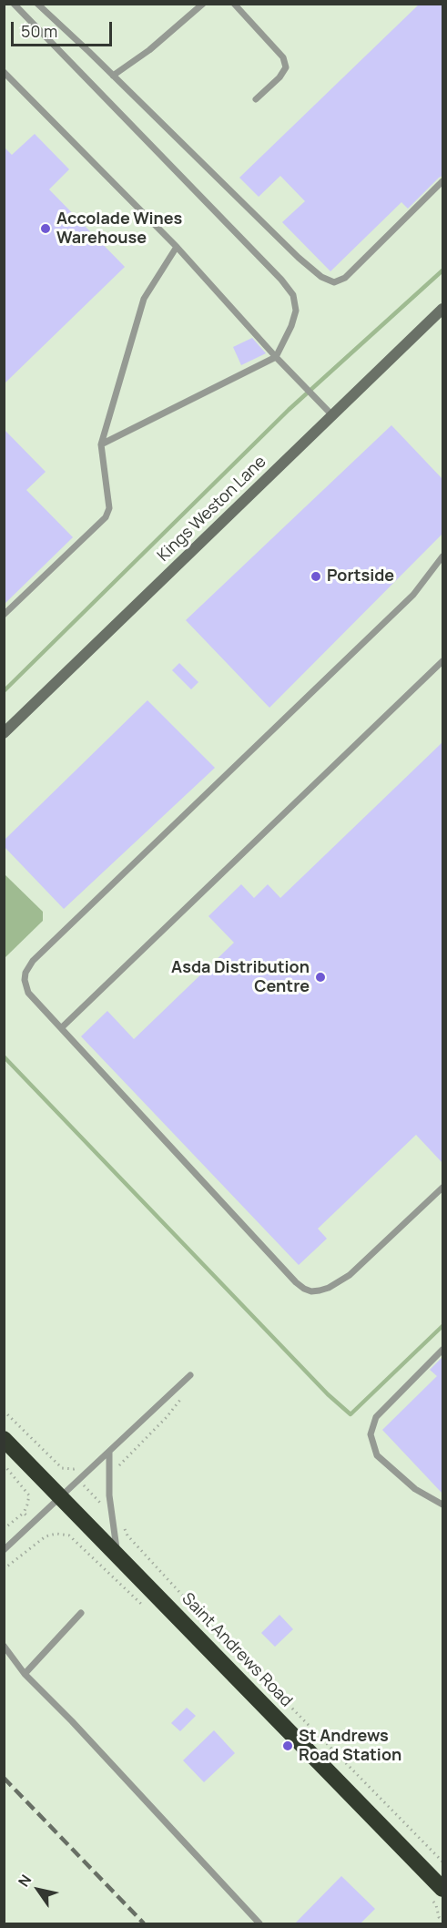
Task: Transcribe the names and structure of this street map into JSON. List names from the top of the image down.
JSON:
{
  "streets": {
    "highway": ["Saint Andrews Road"],
    "street": ["Kings Weston Lane"]
  },
  "places": [
    "Accolade Wines Warehouse",
    "Portside",
    "Asda Distribution Centre",
    "St Andrews Road Station"
  ],
  "scale_bar": "50 m",
  "north": "top left"
}
